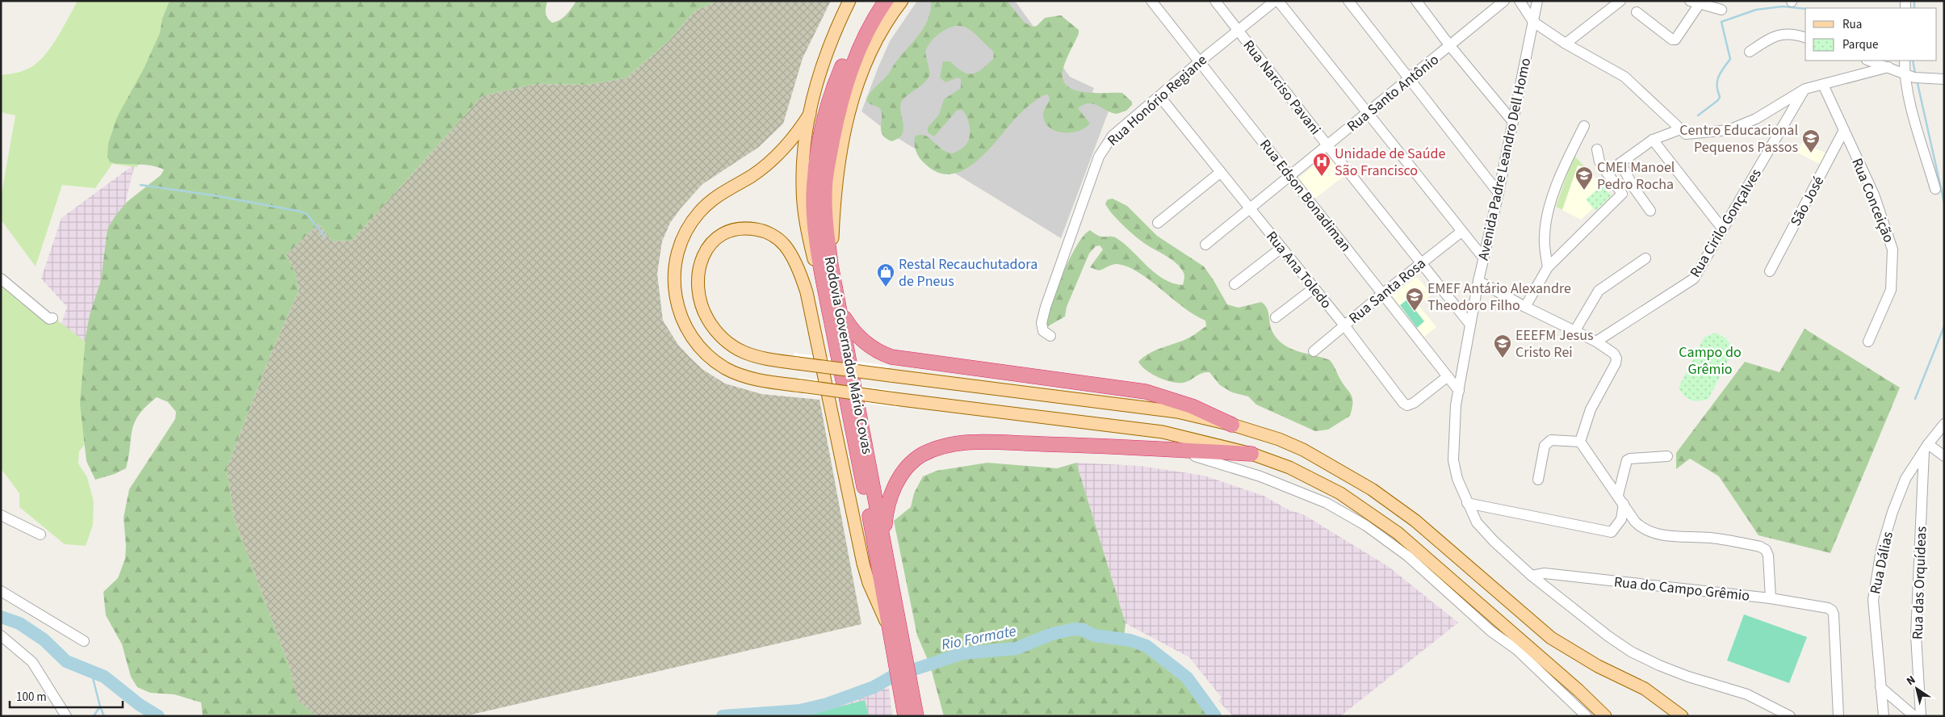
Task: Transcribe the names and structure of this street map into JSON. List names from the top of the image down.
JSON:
{
  "streets": {
    "highway": ["Rodovia Governador Mário Covas"],
    "street": [
      "Rua Narciso Pavani",
      "Rua Santo Antônio",
      "Rua Honório Regiane",
      "Avenida Padre Leandro Dell Homo",
      "Rua Edson Bonadiman",
      "Rua Conceição",
      "São José",
      "Rua Cirilo Gonçalves",
      "Rua Ana Toledo",
      "Rua Santa Rosa",
      "Rua Dálias",
      "Rua das Orquídeas",
      "Rua do Campo Grêmio"
    ]
  },
  "crossings": [
    ["Rua Narciso Pavani", "Rua Santo Antônio"],
    ["Rua Narciso Pavani", "Rua Honório Regiane"],
    ["Rua Narciso Pavani", "Avenida Padre Leandro Dell Homo"],
    ["Rua Narciso Pavani", "Rua Santa Rosa"],
    ["Rua Santo Antônio", "Rua Edson Bonadiman"],
    ["Rua Santo Antônio", "Rua Ana Toledo"],
    ["Rua Honório Regiane", "Rua Edson Bonadiman"],
    ["Rua Honório Regiane", "Rua Ana Toledo"],
    ["Avenida Padre Leandro Dell Homo", "Rua Edson Bonadiman"],
    ["Avenida Padre Leandro Dell Homo", "Rua do Campo Grêmio"],
    ["Rua Edson Bonadiman", "Rua Ana Toledo"],
    ["Rua Edson Bonadiman", "Rua Santa Rosa"],
    ["Rua Conceição", "São José"],
    ["Rua Ana Toledo", "Rua Santa Rosa"],
    ["Rua Dálias", "Rua das Orquídeas"]
  ],
  "water": ["Rio Formate"],
  "parks": ["Campo do Grêmio"],
  "places": {
    "school or university": [
      "Centro Educacional Pequenos Passos",
      "CMEI Manoel Pedro Rocha",
      "EMEF Antário Alexandre Theodoro Filho",
      "EEEFM Jesus Cristo Rei"
    ],
    "hospital": ["Unidade de Saúde São Francisco"],
    "shop": ["Restal Recauchutadora de Pneus"]
  },
  "legend": ["Rua", "Parque"],
  "scale_bar": "100 m",
  "north": "top left"
}
